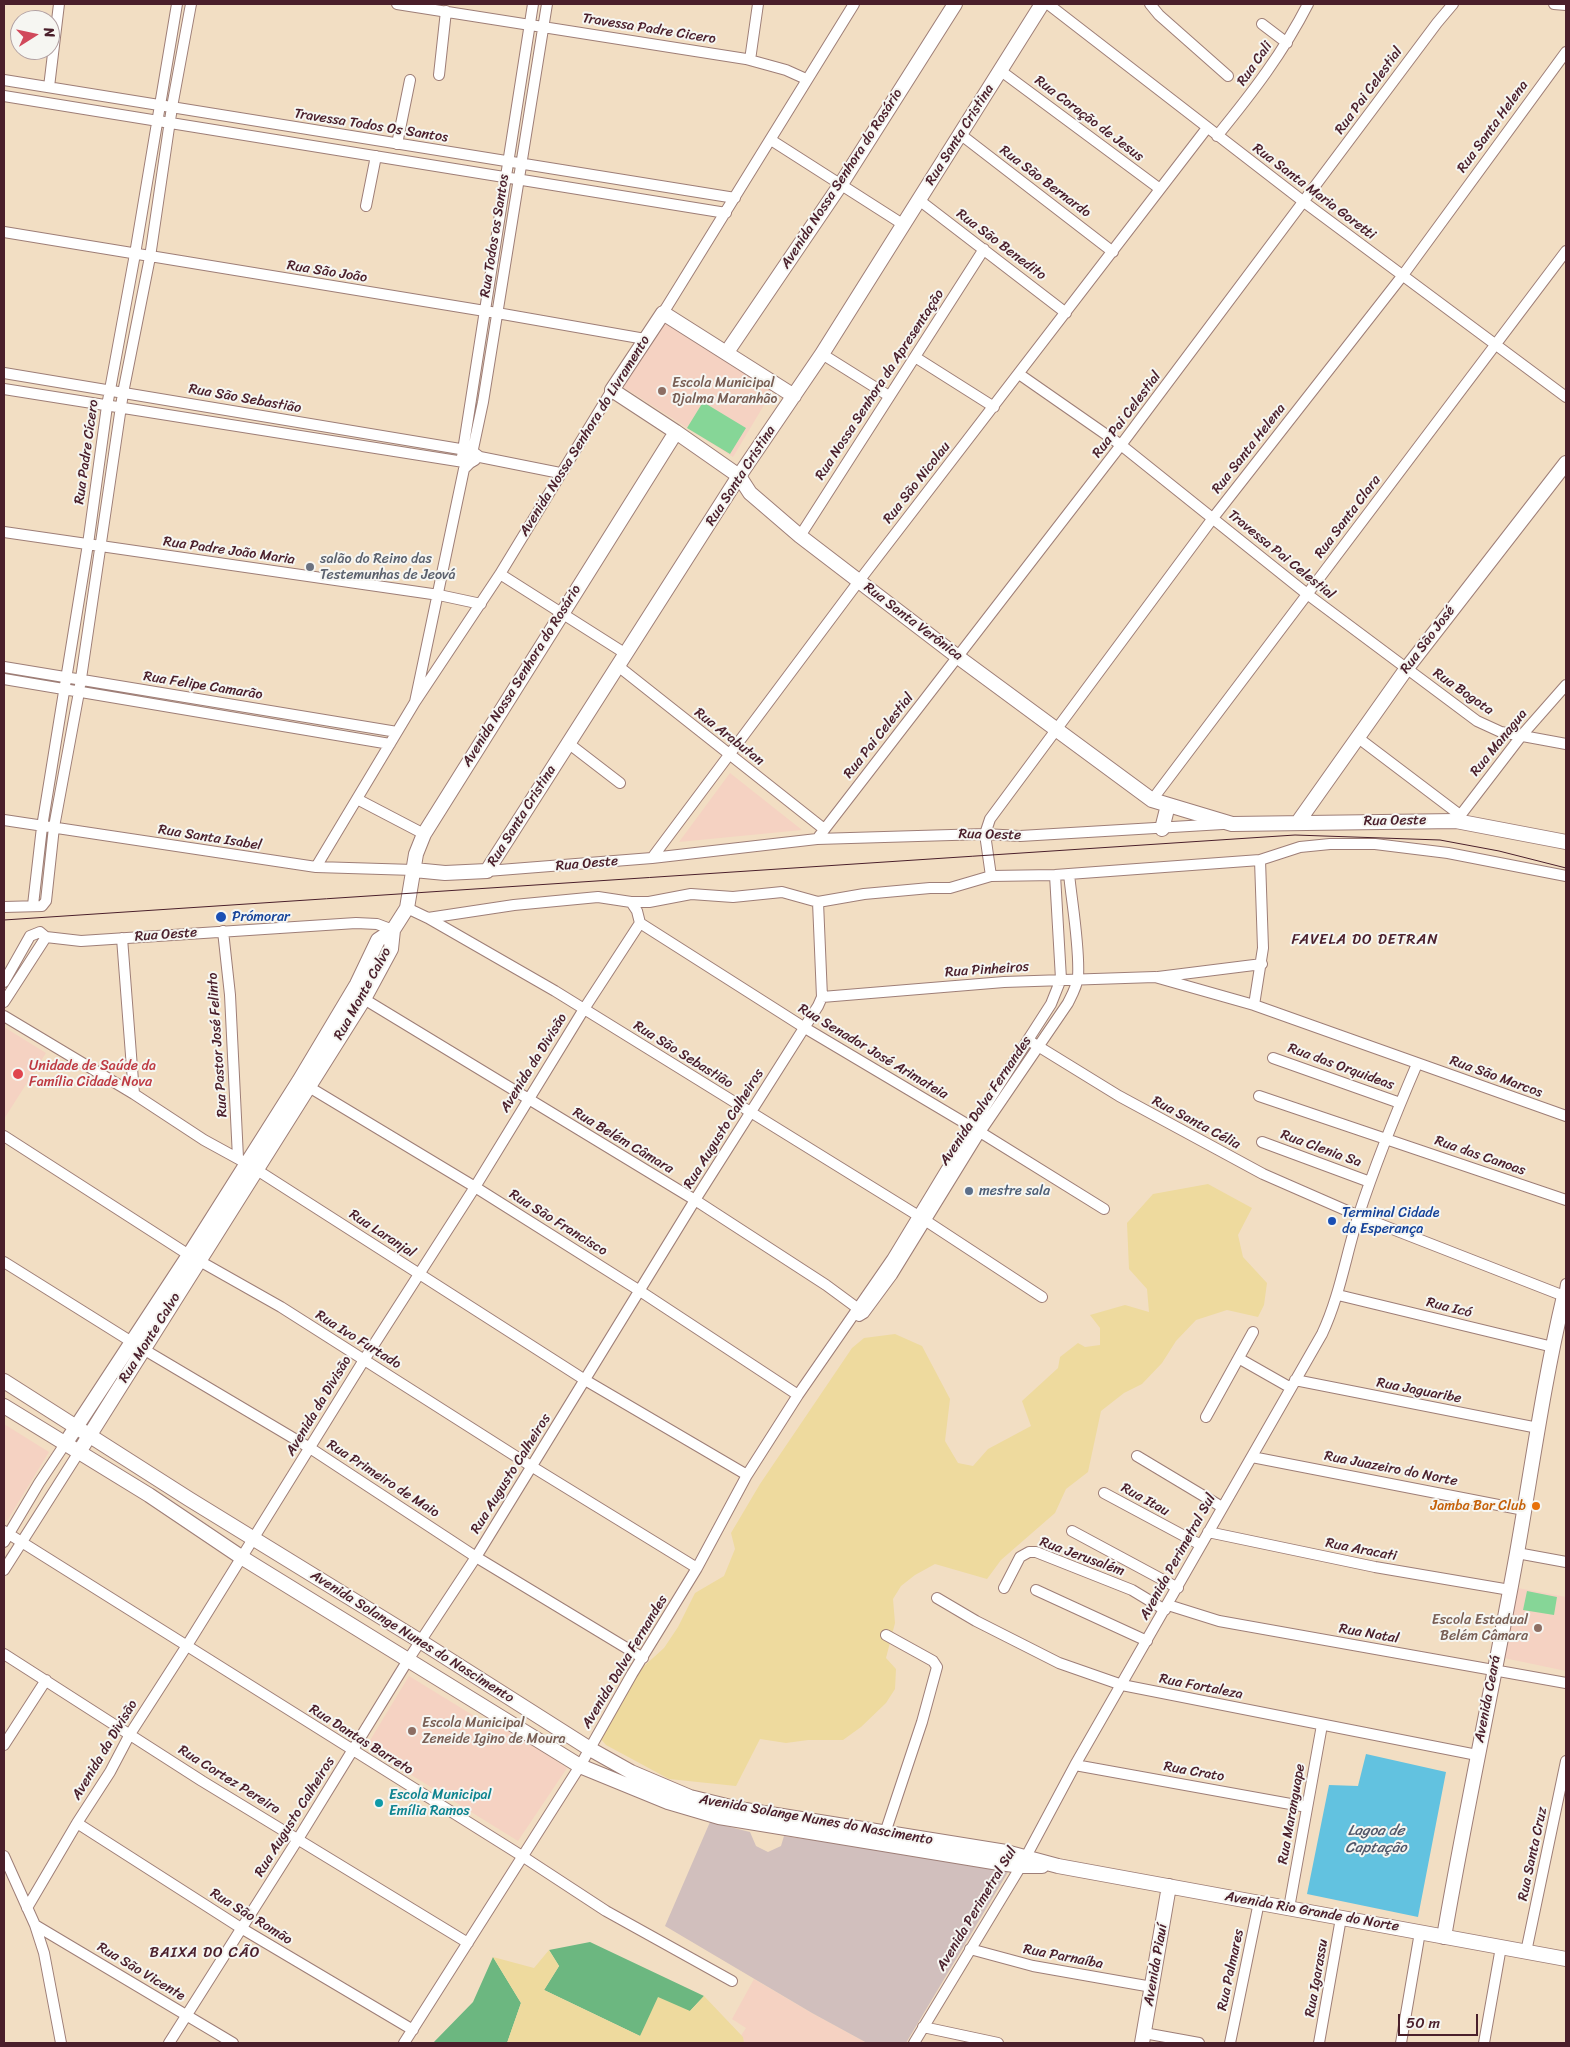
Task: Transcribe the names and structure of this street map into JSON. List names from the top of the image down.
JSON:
{
  "streets": {
    "main road": [
      "Rua Santa Cristina",
      "Avenida Nossa Senhora do Rosário",
      "Avenida Nossa Senhora do Livramento",
      "Rua Santa Verônica",
      "Rua São José",
      "Rua Oeste",
      "Rua Monte Calvo",
      "Avenida Solange Nunes do Nascimento",
      "Avenida Ceará",
      "Avenida Rio Grande do Norte",
      "Avenida Piauí"
    ],
    "street": [
      "Travessa Padre Cicero",
      "Rua Cali",
      "Rua Pai Celestial",
      "Rua Coração de Jesus",
      "Travessa Todos Os Santos",
      "Rua Santa Helena",
      "Rua São Bernardo",
      "Rua Santa Maria Goretti",
      "Rua Todos os Santos",
      "Rua São Benedito",
      "Rua São João",
      "Rua Nossa Senhora da Apresentação",
      "Rua São Sebastião",
      "Rua Padre Cícero",
      "Rua São Nicolau",
      "Rua Santa Clara",
      "Rua Padre João Maria",
      "Travessa Pai Celestial",
      "Rua Felipe Camarão",
      "Rua Bogota",
      "Rua Arabutan",
      "Rua Managua",
      "Rua Santa Isabel",
      "Rua Pinheiros",
      "Rua Pastor José Felinto",
      "Rua Senador José Arimateia",
      "Avenida da Divisão",
      "Rua das Orquideas",
      "Rua São Marcos",
      "Avenida Dalva Fernandes",
      "Rua Santa Célia",
      "Rua Augusto Calheiros",
      "Rua Belém Câmara",
      "Rua Clenia Sa",
      "Rua das Canoas",
      "Rua São Francisco",
      "Rua Laranjal",
      "Rua Icó",
      "Rua Ivo Furtado",
      "Rua Jaguaribe",
      "Rua Juazeiro do Norte",
      "Rua Primeiro de Maio",
      "Rua Itau",
      "Rua Aracati",
      "Rua Jerusalém",
      "Avenida Perimetral Sul",
      "Rua Natal",
      "Rua Fortaleza",
      "Rua Dantas Barreto",
      "Rua Crato",
      "Rua Cortez Pereira",
      "Rua Maranguape",
      "Rua Santa Cruz",
      "Rua São Romão",
      "Rua Parnaíba",
      "Rua Palmares",
      "Rua São Vicente",
      "Rua Igarassu"
    ]
  },
  "crossings": [
    ["Travessa Padre Cicero", "Rua Todos os Santos"],
    ["Travessa Padre Cicero", "Avenida Nossa Senhora do Livramento"],
    ["Rua Cali", "Rua Santa Maria Goretti"],
    ["Rua Pai Celestial", "Rua Santa Maria Goretti"],
    ["Rua Pai Celestial", "Travessa Pai Celestial"],
    ["Rua Pai Celestial", "Rua Santa Verônica"],
    ["Rua Pai Celestial", "Rua Arabutan"],
    ["Rua Pai Celestial", "Rua Oeste"],
    ["Rua Coração de Jesus", "Rua Santa Cristina"],
    ["Rua Coração de Jesus", "Rua São Nicolau"],
    ["Travessa Todos Os Santos", "Rua Todos os Santos"],
    ["Travessa Todos Os Santos", "Avenida Nossa Senhora do Livramento"],
    ["Travessa Todos Os Santos", "Rua Padre Cícero"],
    ["Rua Santa Helena", "Rua Santa Maria Goretti"],
    ["Rua Santa Helena", "Travessa Pai Celestial"],
    ["Rua Santa Helena", "Rua Santa Verônica"],
    ["Rua Santa Helena", "Rua Oeste"],
    ["Rua Santa Cristina", "Rua São Bernardo"],
    ["Rua Santa Cristina", "Rua São Benedito"],
    ["Rua Santa Cristina", "Rua Santa Verônica"],
    ["Rua Santa Cristina", "Rua Arabutan"],
    ["Rua Santa Cristina", "Rua Oeste"],
    ["Avenida Nossa Senhora do Rosário", "Rua São Sebastião"],
    ["Avenida Nossa Senhora do Rosário", "Rua Santa Verônica"],
    ["Avenida Nossa Senhora do Rosário", "Rua Oeste"],
    ["Avenida Nossa Senhora do Rosário", "Rua Santa Isabel"],
    ["Avenida Nossa Senhora do Rosário", "Rua Monte Calvo"],
    ["Rua São Bernardo", "Rua São Nicolau"],
    ["Rua Santa Maria Goretti", "Rua São Nicolau"],
    ["Rua Santa Maria Goretti", "Rua Santa Clara"],
    ["Rua Todos os Santos", "Rua São João"],
    ["Rua Todos os Santos", "Rua São Sebastião"],
    ["Rua Todos os Santos", "Avenida Nossa Senhora do Livramento"],
    ["Rua Todos os Santos", "Rua Padre João Maria"],
    ["Rua São Benedito", "Rua Nossa Senhora da Apresentação"],
    ["Rua São Benedito", "Rua São Nicolau"],
    ["Rua São João", "Avenida Nossa Senhora do Livramento"],
    ["Rua São João", "Rua Padre Cícero"],
    ["Rua Nossa Senhora da Apresentação", "Rua Santa Verônica"],
    ["Rua São Sebastião", "Avenida Nossa Senhora do Livramento"],
    ["Rua São Sebastião", "Rua Padre Cícero"],
    ["Rua São Sebastião", "Rua Oeste"],
    ["Rua São Sebastião", "Avenida da Divisão"],
    ["Rua São Sebastião", "Avenida Dalva Fernandes"],
    ["Rua São Sebastião", "Rua Augusto Calheiros"],
    ["Avenida Nossa Senhora do Livramento", "Rua Padre João Maria"],
    ["Avenida Nossa Senhora do Livramento", "Rua Santa Verônica"],
    ["Avenida Nossa Senhora do Livramento", "Rua Felipe Camarão"],
    ["Avenida Nossa Senhora do Livramento", "Rua Santa Isabel"],
    ["Rua Padre Cícero", "Rua Padre João Maria"],
    ["Rua Padre Cícero", "Rua Felipe Camarão"],
    ["Rua Padre Cícero", "Rua Santa Isabel"],
    ["Rua São Nicolau", "Travessa Pai Celestial"],
    ["Rua São Nicolau", "Rua Santa Verônica"],
    ["Rua São Nicolau", "Rua Arabutan"],
    ["Rua São Nicolau", "Rua Oeste"],
    ["Rua Santa Clara", "Travessa Pai Celestial"],
    ["Rua Santa Clara", "Rua Santa Verônica"],
    ["Travessa Pai Celestial", "Rua São José"],
    ["Travessa Pai Celestial", "Rua Bogota"],
    ["Rua Santa Verônica", "Rua Oeste"],
    ["Rua São José", "Rua Bogota"],
    ["Rua São José", "Rua Oeste"],
    ["Rua Bogota", "Rua Managua"],
    ["Rua Managua", "Rua Oeste"],
    ["Rua Oeste", "Rua Santa Isabel"],
    ["Rua Oeste", "Rua Monte Calvo"],
    ["Rua Oeste", "Rua Pastor José Felinto"],
    ["Rua Oeste", "Avenida Dalva Fernandes"],
    ["Rua Pinheiros", "Rua São Marcos"],
    ["Rua Pinheiros", "Avenida Dalva Fernandes"],
    ["Rua Pinheiros", "Rua Augusto Calheiros"],
    ["Rua Pinheiros", "Avenida Perimetral Sul"],
    ["Rua Monte Calvo", "Rua Pastor José Felinto"],
    ["Rua Monte Calvo", "Rua Belém Câmara"],
    ["Rua Monte Calvo", "Rua São Francisco"],
    ["Rua Monte Calvo", "Rua Laranjal"],
    ["Rua Monte Calvo", "Rua Ivo Furtado"],
    ["Rua Monte Calvo", "Rua Primeiro de Maio"],
    ["Rua Monte Calvo", "Avenida Solange Nunes do Nascimento"],
    ["Rua Monte Calvo", "Rua Dantas Barreto"],
    ["Rua Pastor José Felinto", "Rua Laranjal"],
    ["Rua Senador José Arimateia", "Avenida da Divisão"],
    ["Rua Senador José Arimateia", "Avenida Dalva Fernandes"],
    ["Rua Senador José Arimateia", "Rua Augusto Calheiros"],
    ["Avenida da Divisão", "Rua Belém Câmara"],
    ["Avenida da Divisão", "Rua São Francisco"],
    ["Avenida da Divisão", "Rua Laranjal"],
    ["Avenida da Divisão", "Rua Ivo Furtado"],
    ["Avenida da Divisão", "Rua Primeiro de Maio"],
    ["Avenida da Divisão", "Avenida Solange Nunes do Nascimento"],
    ["Avenida da Divisão", "Rua Dantas Barreto"],
    ["Avenida da Divisão", "Rua Cortez Pereira"],
    ["Avenida da Divisão", "Rua São Romão"],
    ["Rua das Orquideas", "Avenida Perimetral Sul"],
    ["Rua São Marcos", "Avenida Perimetral Sul"],
    ["Avenida Dalva Fernandes", "Rua Santa Célia"],
    ["Avenida Dalva Fernandes", "Rua Belém Câmara"],
    ["Avenida Dalva Fernandes", "Rua São Francisco"],
    ["Avenida Dalva Fernandes", "Rua Laranjal"],
    ["Avenida Dalva Fernandes", "Rua Ivo Furtado"],
    ["Avenida Dalva Fernandes", "Rua Primeiro de Maio"],
    ["Avenida Dalva Fernandes", "Avenida Solange Nunes do Nascimento"],
    ["Avenida Dalva Fernandes", "Rua Dantas Barreto"],
    ["Avenida Dalva Fernandes", "Rua Cortez Pereira"],
    ["Avenida Dalva Fernandes", "Rua São Romão"],
    ["Rua Santa Célia", "Avenida Perimetral Sul"],
    ["Rua Santa Célia", "Avenida Ceará"],
    ["Rua Augusto Calheiros", "Rua Belém Câmara"],
    ["Rua Augusto Calheiros", "Rua São Francisco"],
    ["Rua Augusto Calheiros", "Rua Laranjal"],
    ["Rua Augusto Calheiros", "Rua Ivo Furtado"],
    ["Rua Augusto Calheiros", "Rua Primeiro de Maio"],
    ["Rua Augusto Calheiros", "Avenida Solange Nunes do Nascimento"],
    ["Rua Augusto Calheiros", "Rua Dantas Barreto"],
    ["Rua Augusto Calheiros", "Rua Cortez Pereira"],
    ["Rua Augusto Calheiros", "Rua São Romão"],
    ["Rua Augusto Calheiros", "Rua São Vicente"],
    ["Rua Clenia Sa", "Avenida Perimetral Sul"],
    ["Rua das Canoas", "Avenida Perimetral Sul"],
    ["Rua Icó", "Avenida Perimetral Sul"],
    ["Rua Icó", "Avenida Ceará"],
    ["Rua Jaguaribe", "Avenida Perimetral Sul"],
    ["Rua Jaguaribe", "Avenida Ceará"],
    ["Rua Juazeiro do Norte", "Avenida Perimetral Sul"],
    ["Rua Juazeiro do Norte", "Avenida Ceará"],
    ["Rua Itau", "Avenida Perimetral Sul"],
    ["Rua Aracati", "Avenida Perimetral Sul"],
    ["Rua Aracati", "Avenida Ceará"],
    ["Rua Jerusalém", "Avenida Perimetral Sul"],
    ["Rua Jerusalém", "Rua Natal"],
    ["Avenida Perimetral Sul", "Rua Natal"],
    ["Avenida Perimetral Sul", "Avenida Solange Nunes do Nascimento"],
    ["Avenida Perimetral Sul", "Rua Fortaleza"],
    ["Avenida Perimetral Sul", "Rua Crato"],
    ["Avenida Perimetral Sul", "Avenida Rio Grande do Norte"],
    ["Avenida Perimetral Sul", "Rua Parnaíba"],
    ["Rua Natal", "Avenida Ceará"],
    ["Avenida Solange Nunes do Nascimento", "Avenida Rio Grande do Norte"],
    ["Rua Fortaleza", "Avenida Ceará"],
    ["Rua Fortaleza", "Rua Maranguape"],
    ["Avenida Ceará", "Avenida Rio Grande do Norte"],
    ["Rua Crato", "Rua Maranguape"],
    ["Rua Maranguape", "Avenida Rio Grande do Norte"],
    ["Rua Santa Cruz", "Avenida Rio Grande do Norte"],
    ["Avenida Rio Grande do Norte", "Avenida Piauí"],
    ["Avenida Rio Grande do Norte", "Rua Palmares"],
    ["Avenida Rio Grande do Norte", "Rua Igarassu"],
    ["Rua Parnaíba", "Avenida Piauí"]
  ],
  "districts": ["FAVELA DO DETRAN", "BAIXA DO CÃO"],
  "water": ["Lagoa de Captação"],
  "places": [
    "Escola Municipal Djalma Maranhão",
    "salão do Reino das Testemunhas de Jeová",
    "Prómorar",
    "Unidade de Saúde da Família Cidade Nova",
    "mestre sala",
    "Terminal Cidade da Esperança",
    "Jamba Bar Club",
    "Escola Estadual Belém Câmara",
    "Escola Municipal Zeneide Igino de Moura",
    "Escola Municipal Emília Ramos"
  ],
  "scale_bar": "50 m",
  "north": "right"
}
